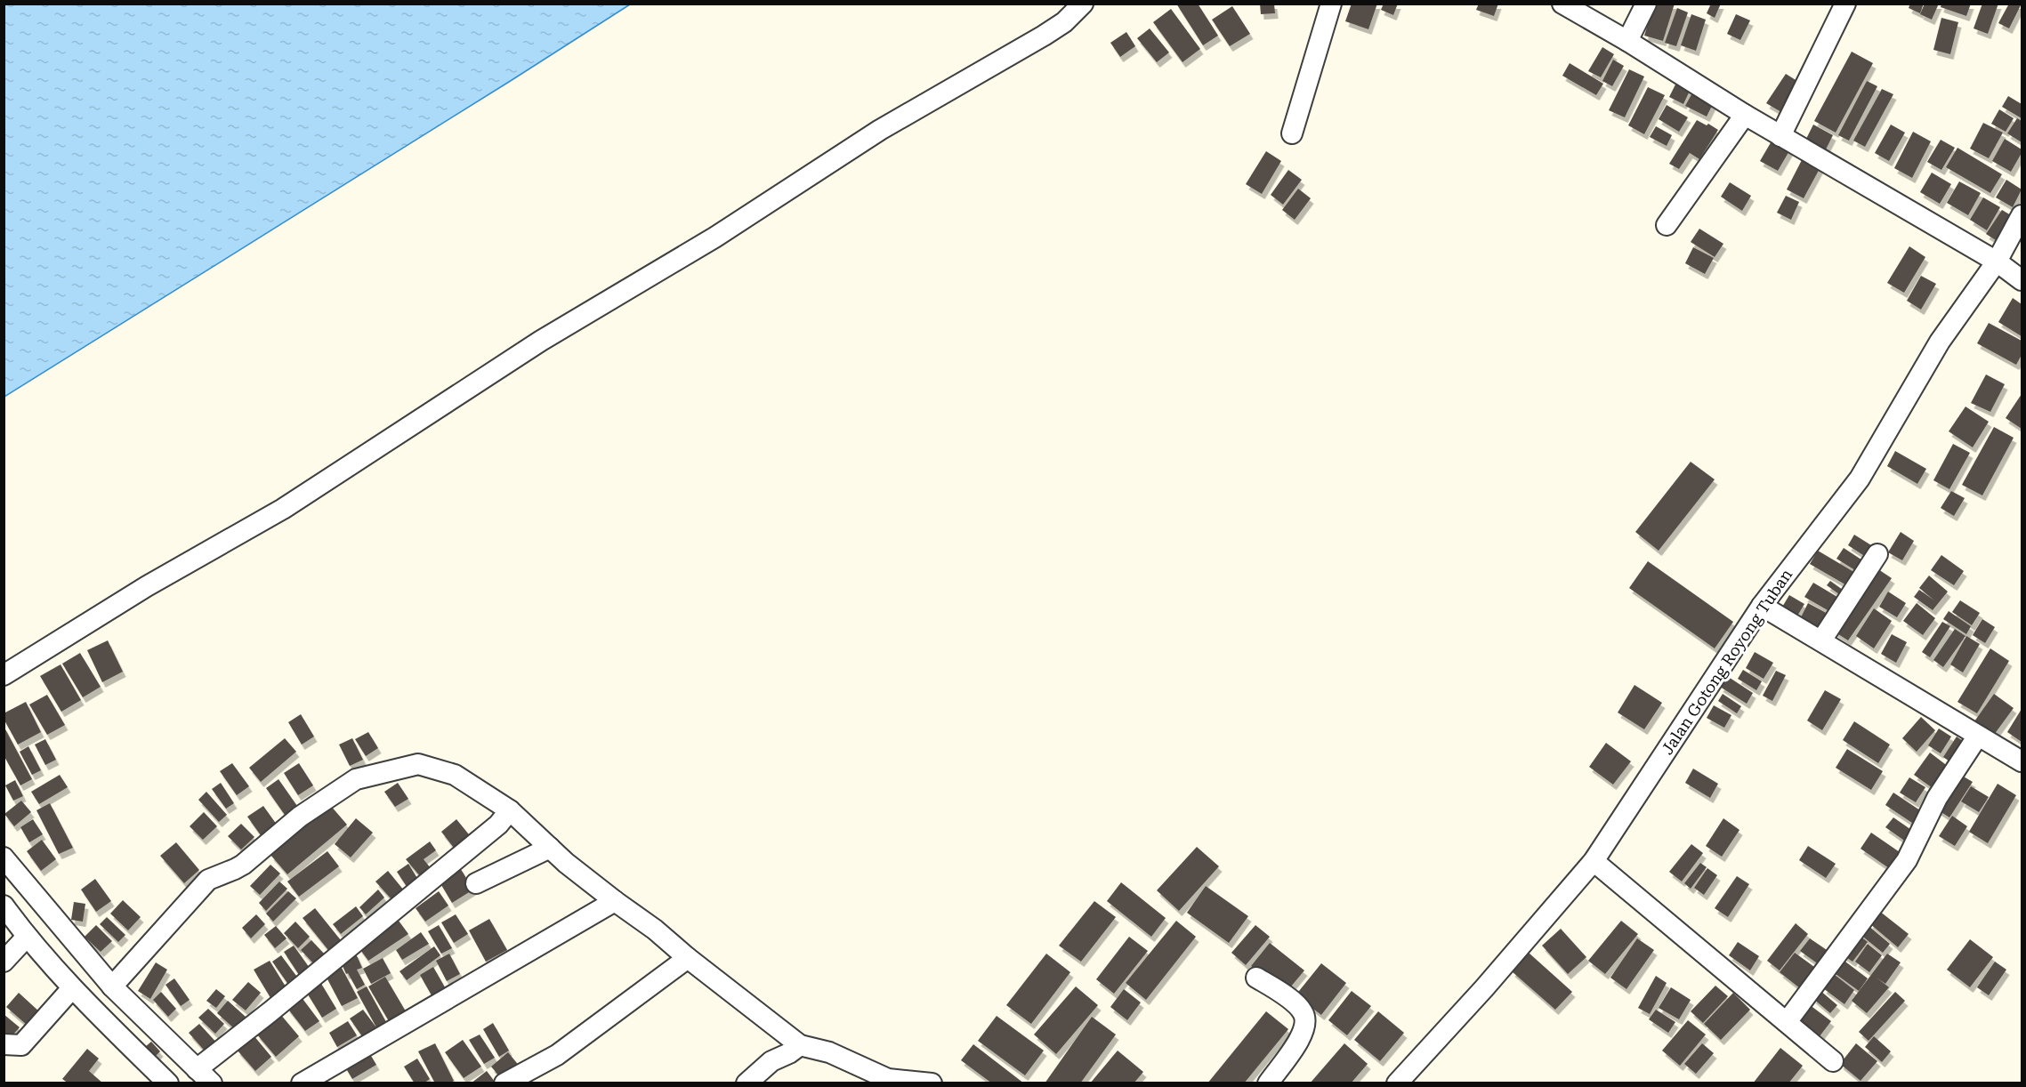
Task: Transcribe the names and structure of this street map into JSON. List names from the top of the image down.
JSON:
{
  "streets": {
    "street": ["Jalan Gotong Royong Tuban"]
  }
}
